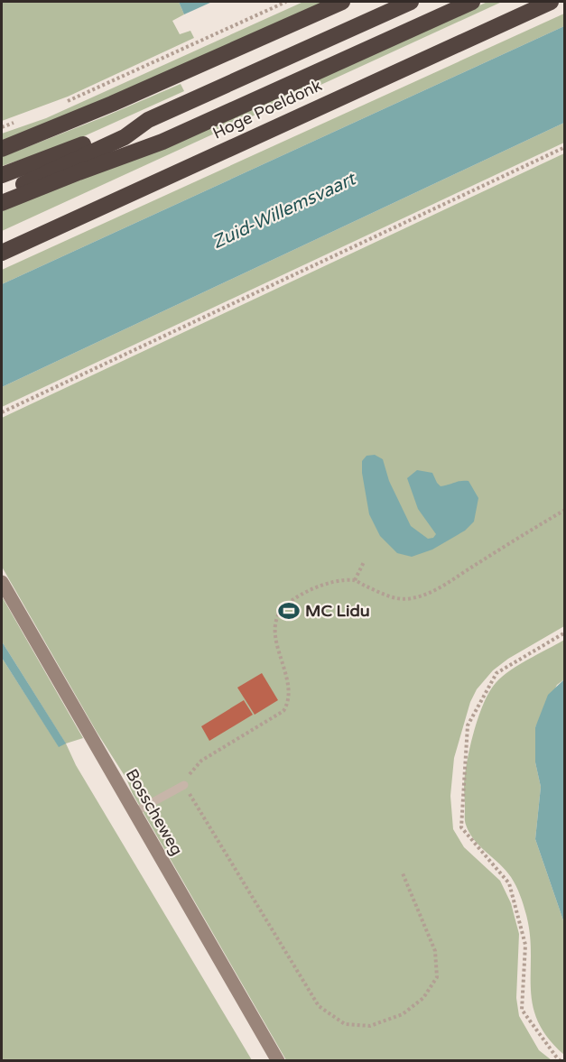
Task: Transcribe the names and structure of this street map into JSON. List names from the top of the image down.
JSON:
{
  "streets": {
    "highway": ["Hoge Poeldonk"],
    "street": ["Bosscheweg"]
  },
  "water": ["Zuid-Willemsvaart"],
  "places": {
    "sports": ["MC Lidu"]
  }
}
